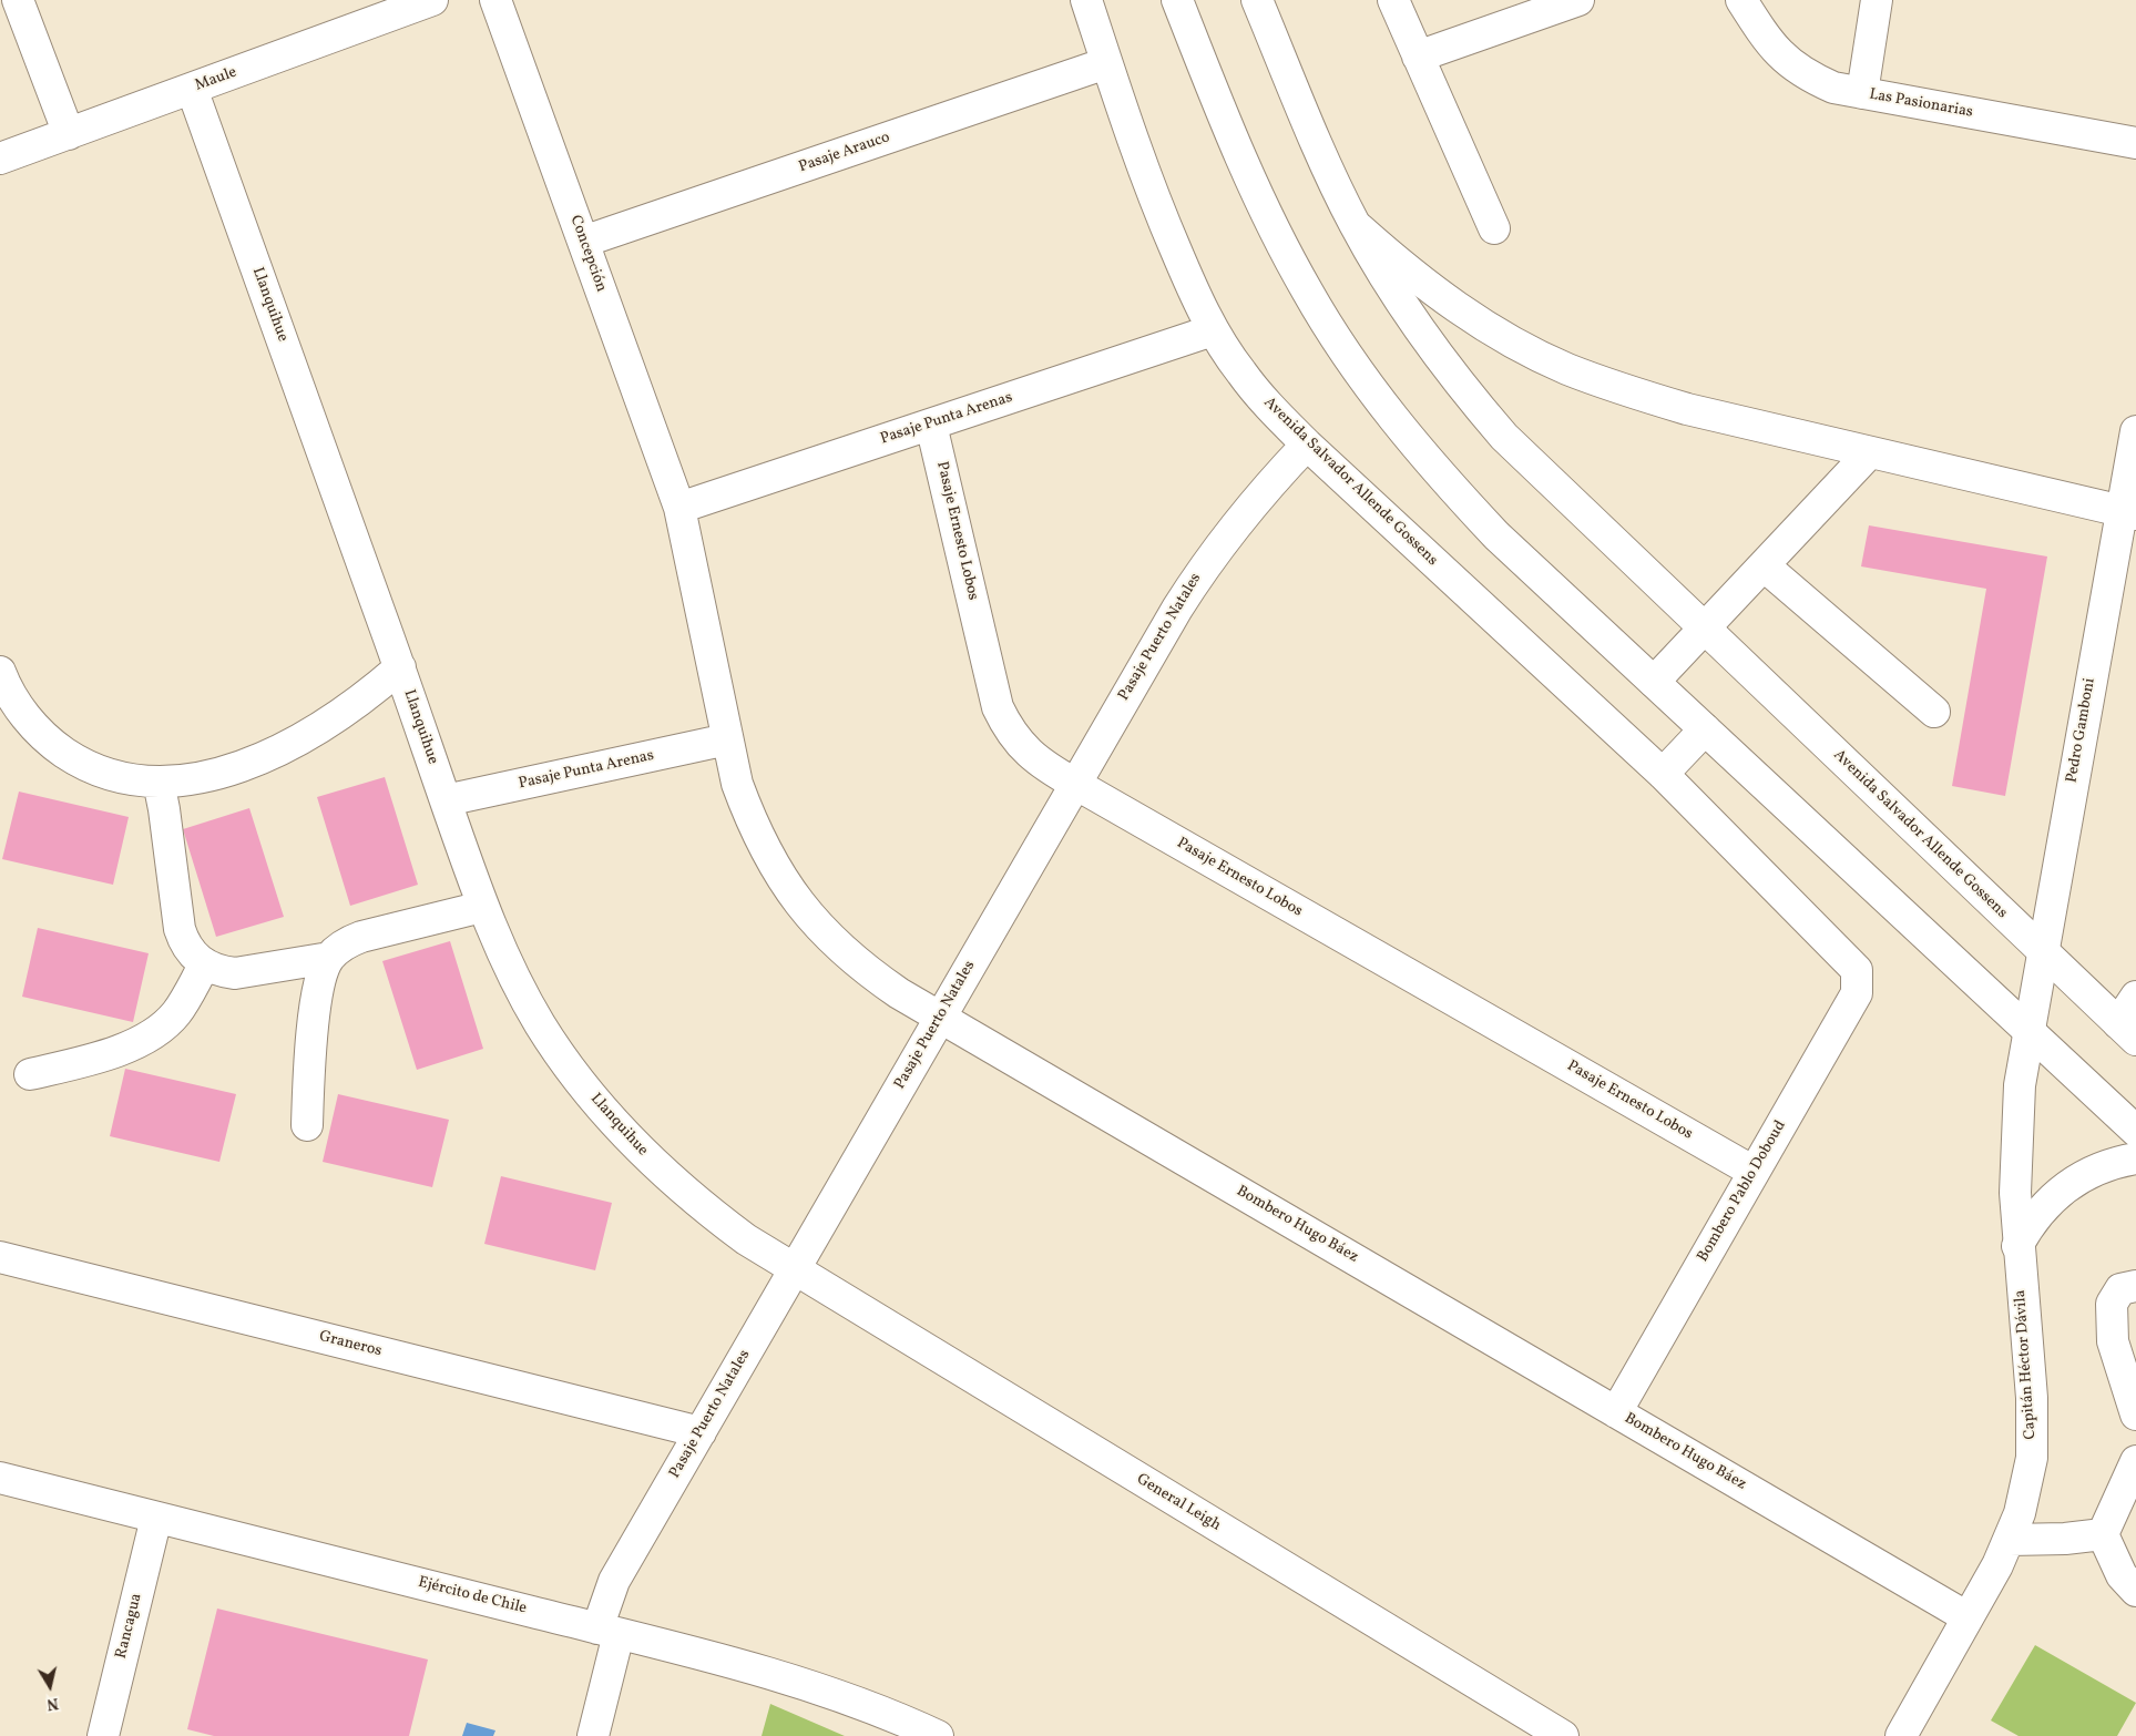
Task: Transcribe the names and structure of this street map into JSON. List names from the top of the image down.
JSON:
{
  "streets": {
    "street": [
      "Maule",
      "Las Pasionarias",
      "Pasaje Arauco",
      "Concepción",
      "Llanquihue",
      "Pasaje Punta Arenas",
      "Avenida Salvador Allende Gossens",
      "Pasaje Ernesto Lobos",
      "Pasaje Puerto Natales",
      "Pedro Gamboni",
      "Bombero Pablo Doboud",
      "Bombero Hugo Báez",
      "Graneros",
      "Capitán Héctor Dávila",
      "General Leigh",
      "Ejército de Chile",
      "Rancagua"
    ]
  },
  "crossings": [
    ["Maule", "Llanquihue"],
    ["Pasaje Arauco", "Concepción"],
    ["Pasaje Arauco", "Avenida Salvador Allende Gossens"],
    ["Concepción", "Pasaje Punta Arenas"],
    ["Concepción", "Bombero Hugo Báez"],
    ["Llanquihue", "Pasaje Punta Arenas"],
    ["Llanquihue", "Pasaje Puerto Natales"],
    ["Llanquihue", "General Leigh"],
    ["Pasaje Punta Arenas", "Avenida Salvador Allende Gossens"],
    ["Pasaje Punta Arenas", "Pasaje Ernesto Lobos"],
    ["Pasaje Punta Arenas", "Bombero Hugo Báez"],
    ["Avenida Salvador Allende Gossens", "Pasaje Puerto Natales"],
    ["Avenida Salvador Allende Gossens", "Pedro Gamboni"],
    ["Avenida Salvador Allende Gossens", "Bombero Pablo Doboud"],
    ["Pasaje Ernesto Lobos", "Pasaje Puerto Natales"],
    ["Pasaje Ernesto Lobos", "Bombero Pablo Doboud"],
    ["Pasaje Puerto Natales", "Bombero Hugo Báez"],
    ["Pasaje Puerto Natales", "Graneros"],
    ["Pasaje Puerto Natales", "General Leigh"],
    ["Pasaje Puerto Natales", "Ejército de Chile"],
    ["Pedro Gamboni", "Capitán Héctor Dávila"],
    ["Bombero Pablo Doboud", "Bombero Hugo Báez"],
    ["Bombero Hugo Báez", "Capitán Héctor Dávila"],
    ["Ejército de Chile", "Rancagua"]
  ],
  "north": "bottom"
}
